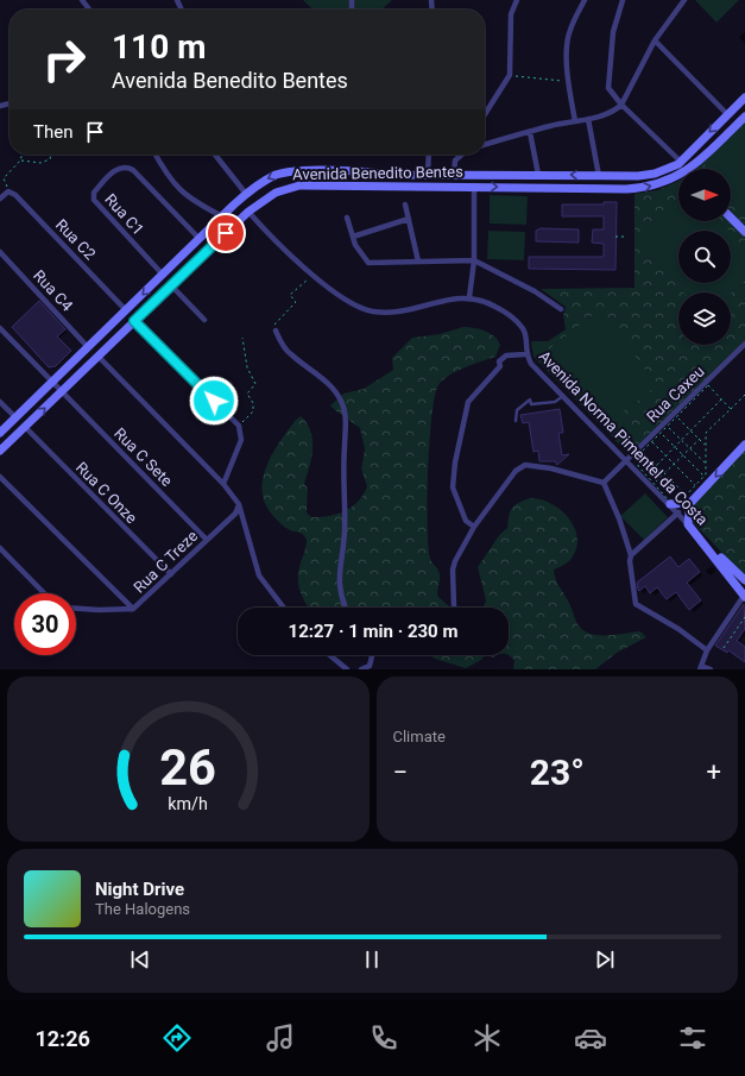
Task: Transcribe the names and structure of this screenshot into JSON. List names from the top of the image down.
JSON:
{
  "streets": {
    "street": [
      "Avenida Benedito Bentes",
      "Rua C1",
      "Rua C2",
      "Rua C4",
      "Rua Caxeu",
      "Avenida Norma Pimentel da Costa",
      "Rua C Sete",
      "Rua C Onze",
      "Rua C Treze"
    ]
  },
  "crossings": [
    ["Avenida Benedito Bentes", "Rua C1"],
    ["Avenida Benedito Bentes", "Rua C2"],
    ["Avenida Benedito Bentes", "Rua C4"],
    ["Avenida Benedito Bentes", "Avenida Norma Pimentel da Costa"],
    ["Avenida Benedito Bentes", "Rua C Sete"],
    ["Avenida Benedito Bentes", "Rua C Onze"],
    ["Rua Caxeu", "Avenida Norma Pimentel da Costa"],
    ["Rua C Sete", "Rua C Treze"],
    ["Rua C Onze", "Rua C Treze"]
  ],
  "north": "right",
  "page": {
    "turn": ["110 m", "Avenida Benedito Bentes"],
    "then": "Then",
    "limit": "30",
    "trip": "12:27 · 1 min · 230 m",
    "tile": "Climate",
    "heat": ["−", "23°", "+"],
    "song": ["Night Drive", "The Halogens"],
    "tabs": "12:26",
    "gauge": ["26", "km/h"]
  }
}
